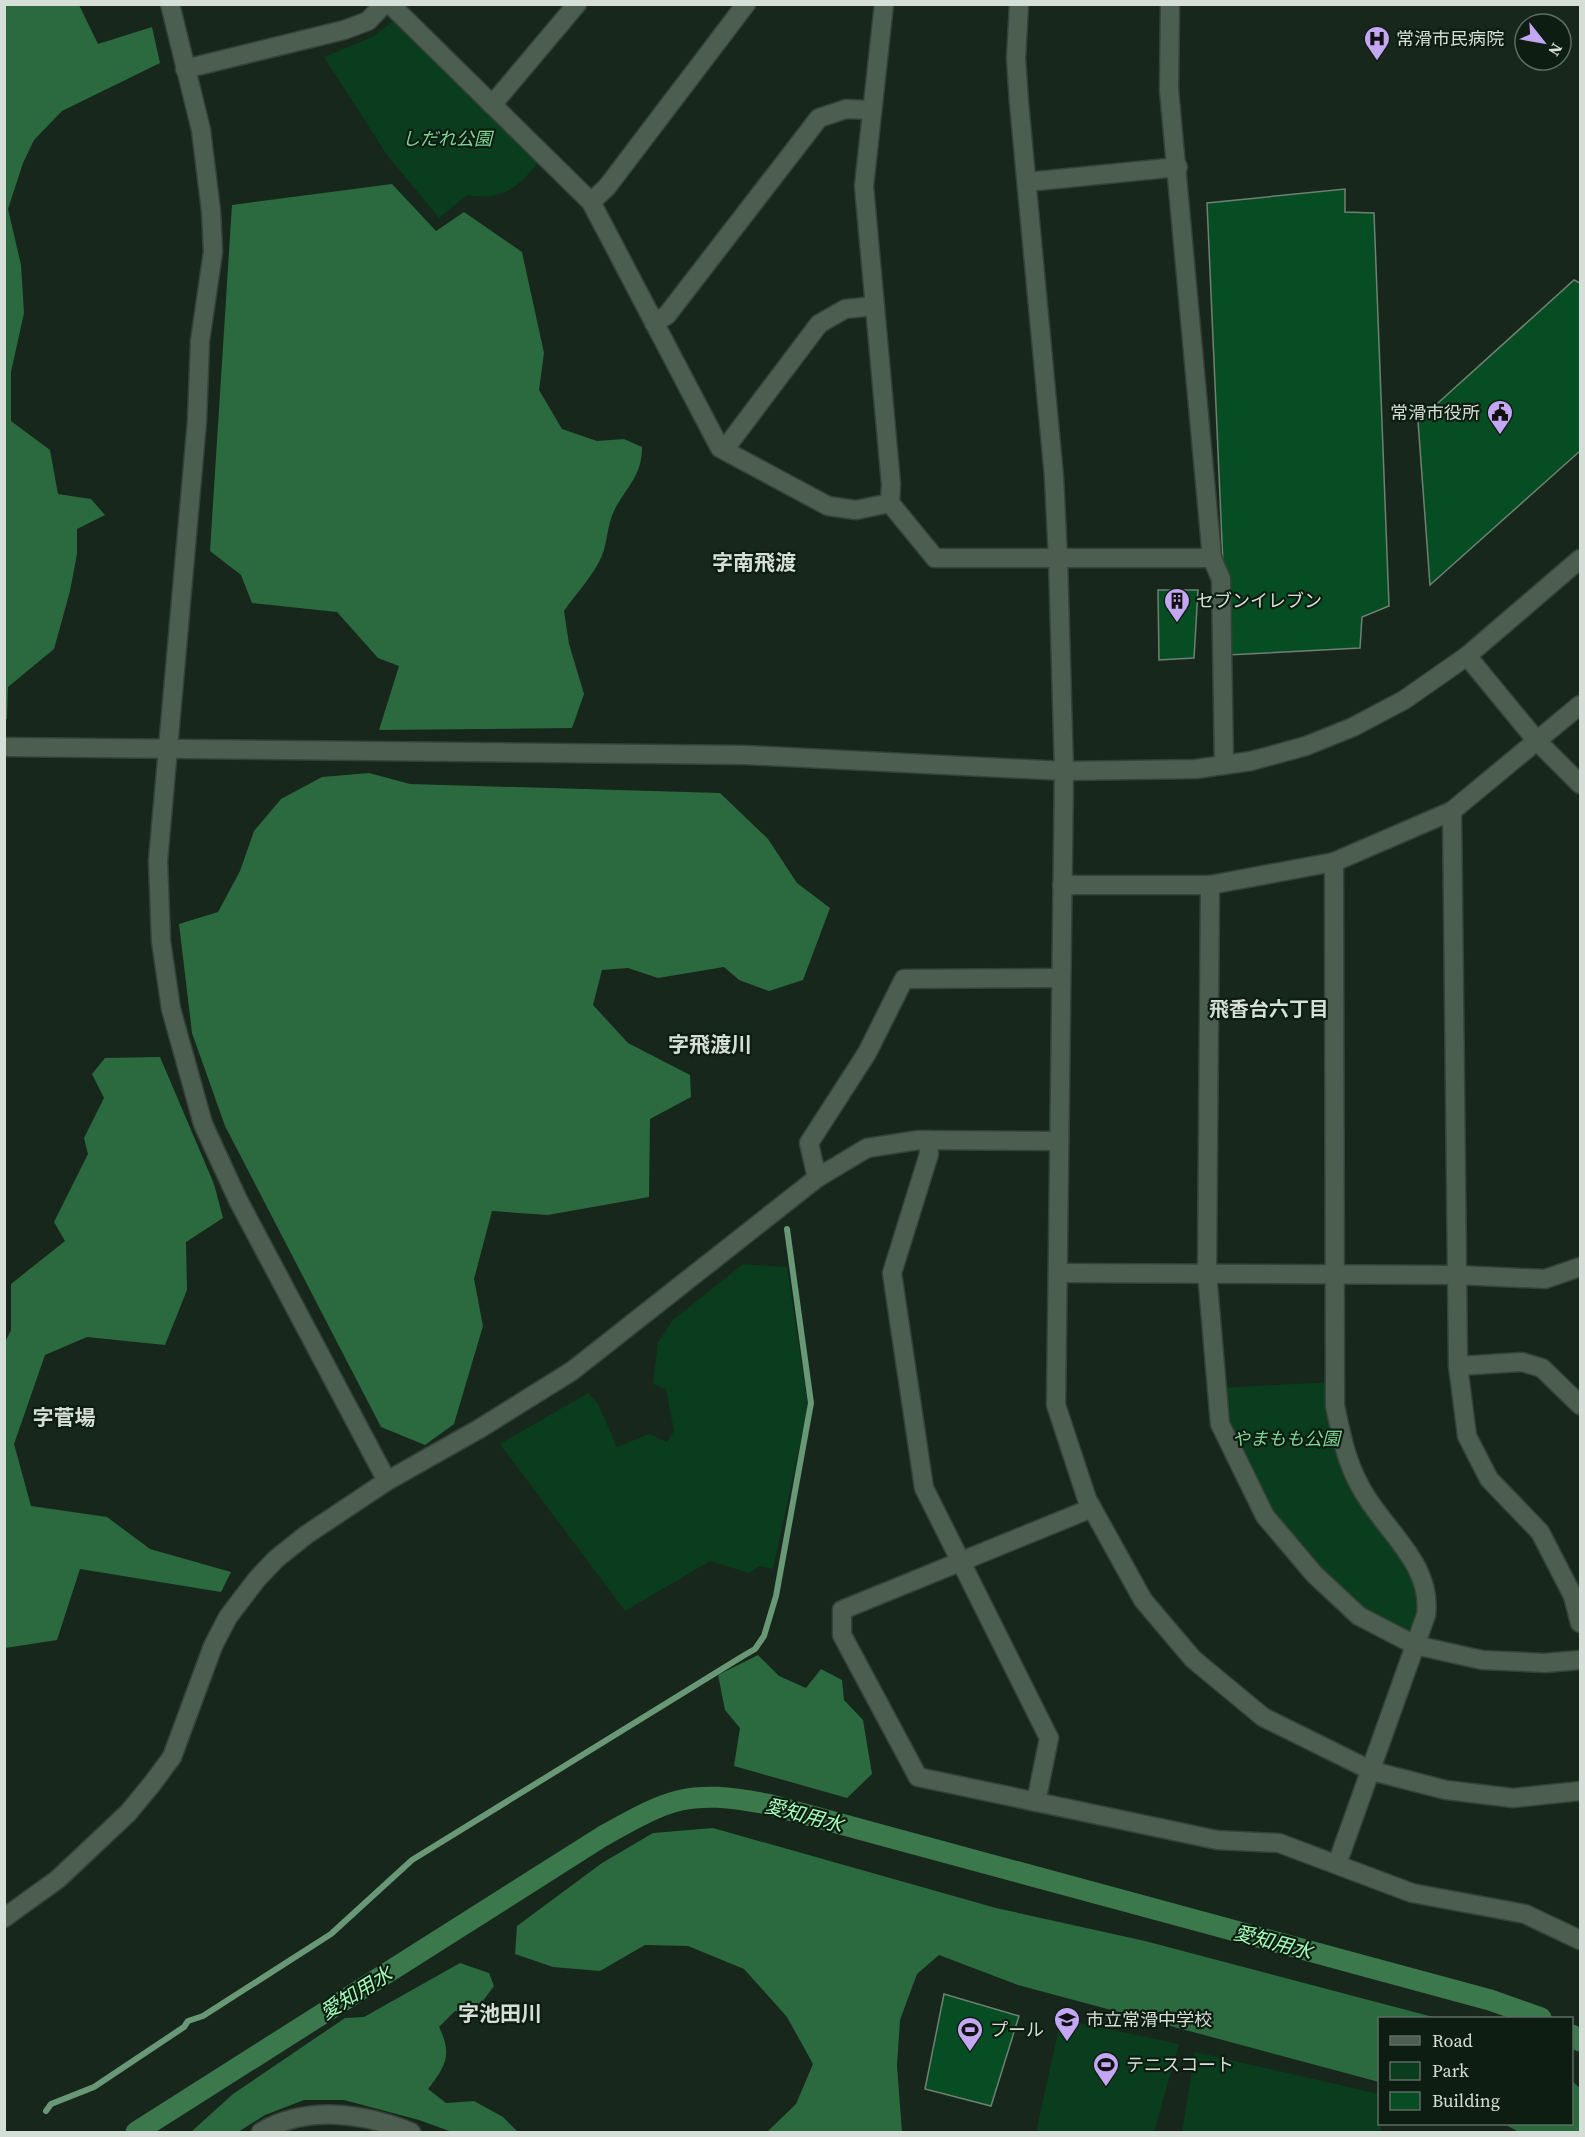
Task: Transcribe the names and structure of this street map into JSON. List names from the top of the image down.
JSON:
{
  "districts": [
    "字南飛渡",
    "飛香台六丁目",
    "字飛渡川",
    "字菅場",
    "字池田川"
  ],
  "water": ["愛知用水"],
  "parks": ["しだれ公園", "やまもも公園"],
  "places": {
    "hospital": ["常滑市民病院"],
    "public building": ["常滑市役所"],
    "building": ["セブンイレブン"],
    "school or university": ["市立常滑中学校"],
    "sports": ["プール", "テニスコート"]
  },
  "legend": ["Road", "Park", "Building"],
  "north": "bottom right"
}
